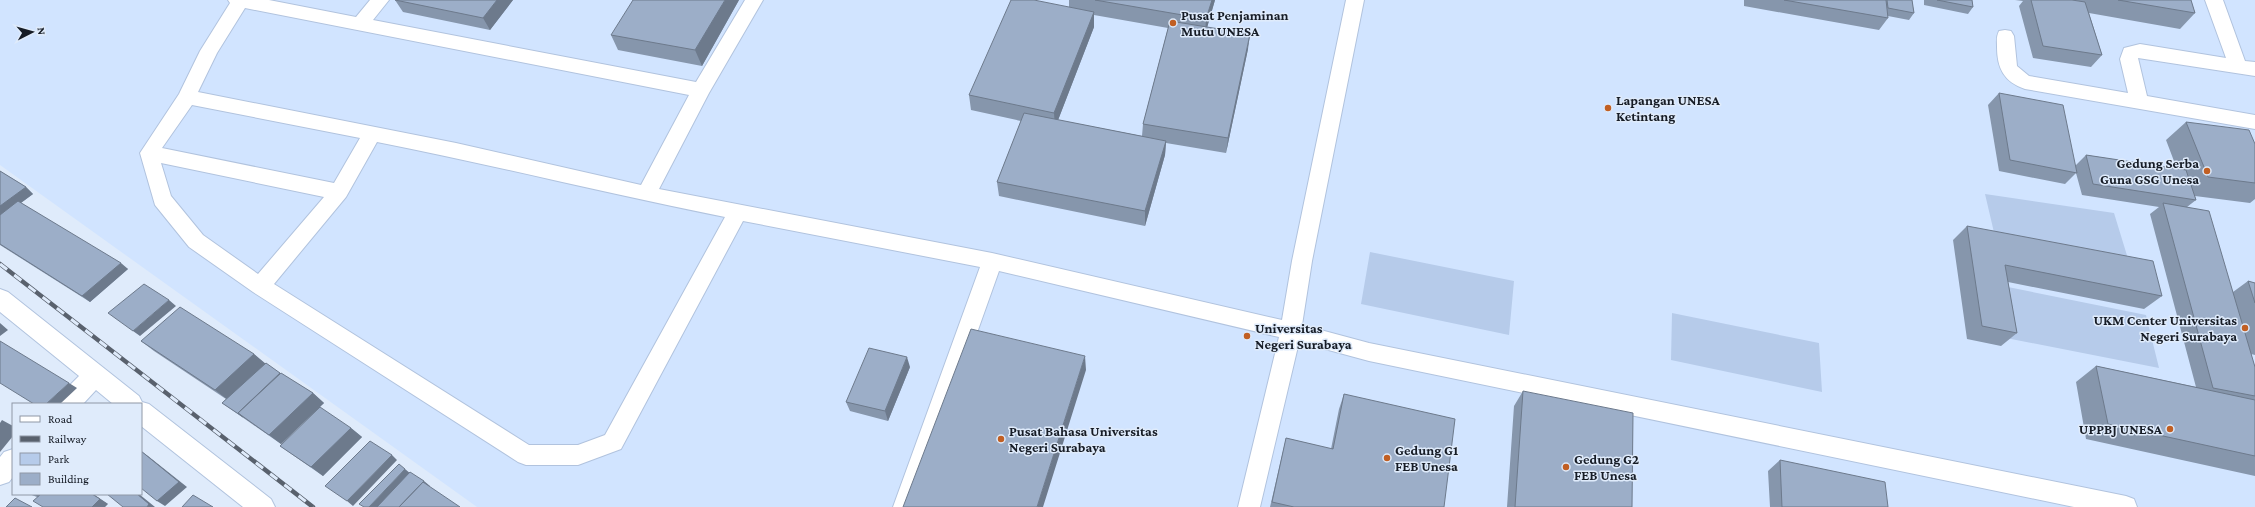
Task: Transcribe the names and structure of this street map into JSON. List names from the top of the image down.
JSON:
{
  "places": [
    "Pusat Penjaminan Mutu UNESA",
    "Lapangan UNESA Ketintang",
    "Gedung Serba Guna GSG Unesa",
    "UKM Center Universitas Negeri Surabaya",
    "Universitas Negeri Surabaya",
    "UPPBJ UNESA",
    "Pusat Bahasa Universitas Negeri Surabaya",
    "Gedung G1 FEB Unesa",
    "Gedung G2 FEB Unesa"
  ],
  "legend": [
    "Road",
    "Railway",
    "Park",
    "Building"
  ],
  "north": "right"
}
